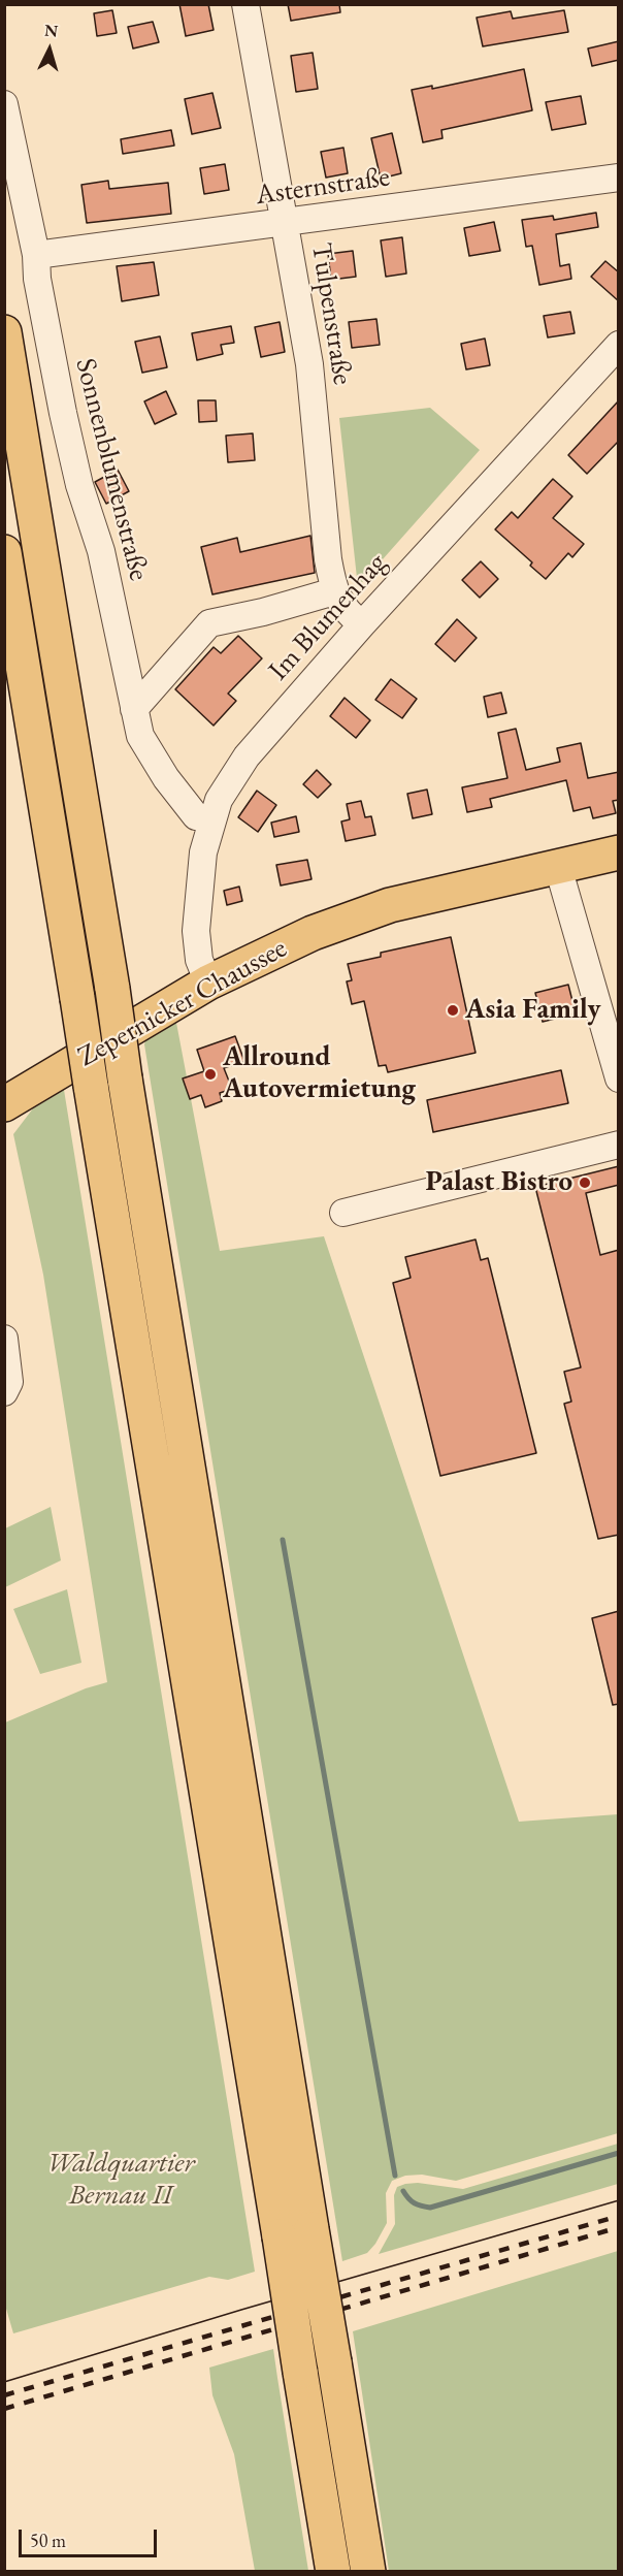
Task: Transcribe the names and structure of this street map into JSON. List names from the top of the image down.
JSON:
{
  "streets": {
    "main road": ["Zepernicker Chaussee"],
    "street": [
      "Asternstraße",
      "Tulpenstraße",
      "Sonnenblumenstraße",
      "Im Blumenhag"
    ]
  },
  "crossings": [
    ["Asternstraße", "Tulpenstraße"],
    ["Asternstraße", "Sonnenblumenstraße"],
    ["Tulpenstraße", "Im Blumenhag"],
    ["Sonnenblumenstraße", "Im Blumenhag"],
    ["Im Blumenhag", "Zepernicker Chaussee"]
  ],
  "parks": ["Waldquartier Bernau II"],
  "places": ["Asia Family", "Allround Autovermietung", "Palast Bistro"],
  "scale_bar": "50 m",
  "north": "top"
}
